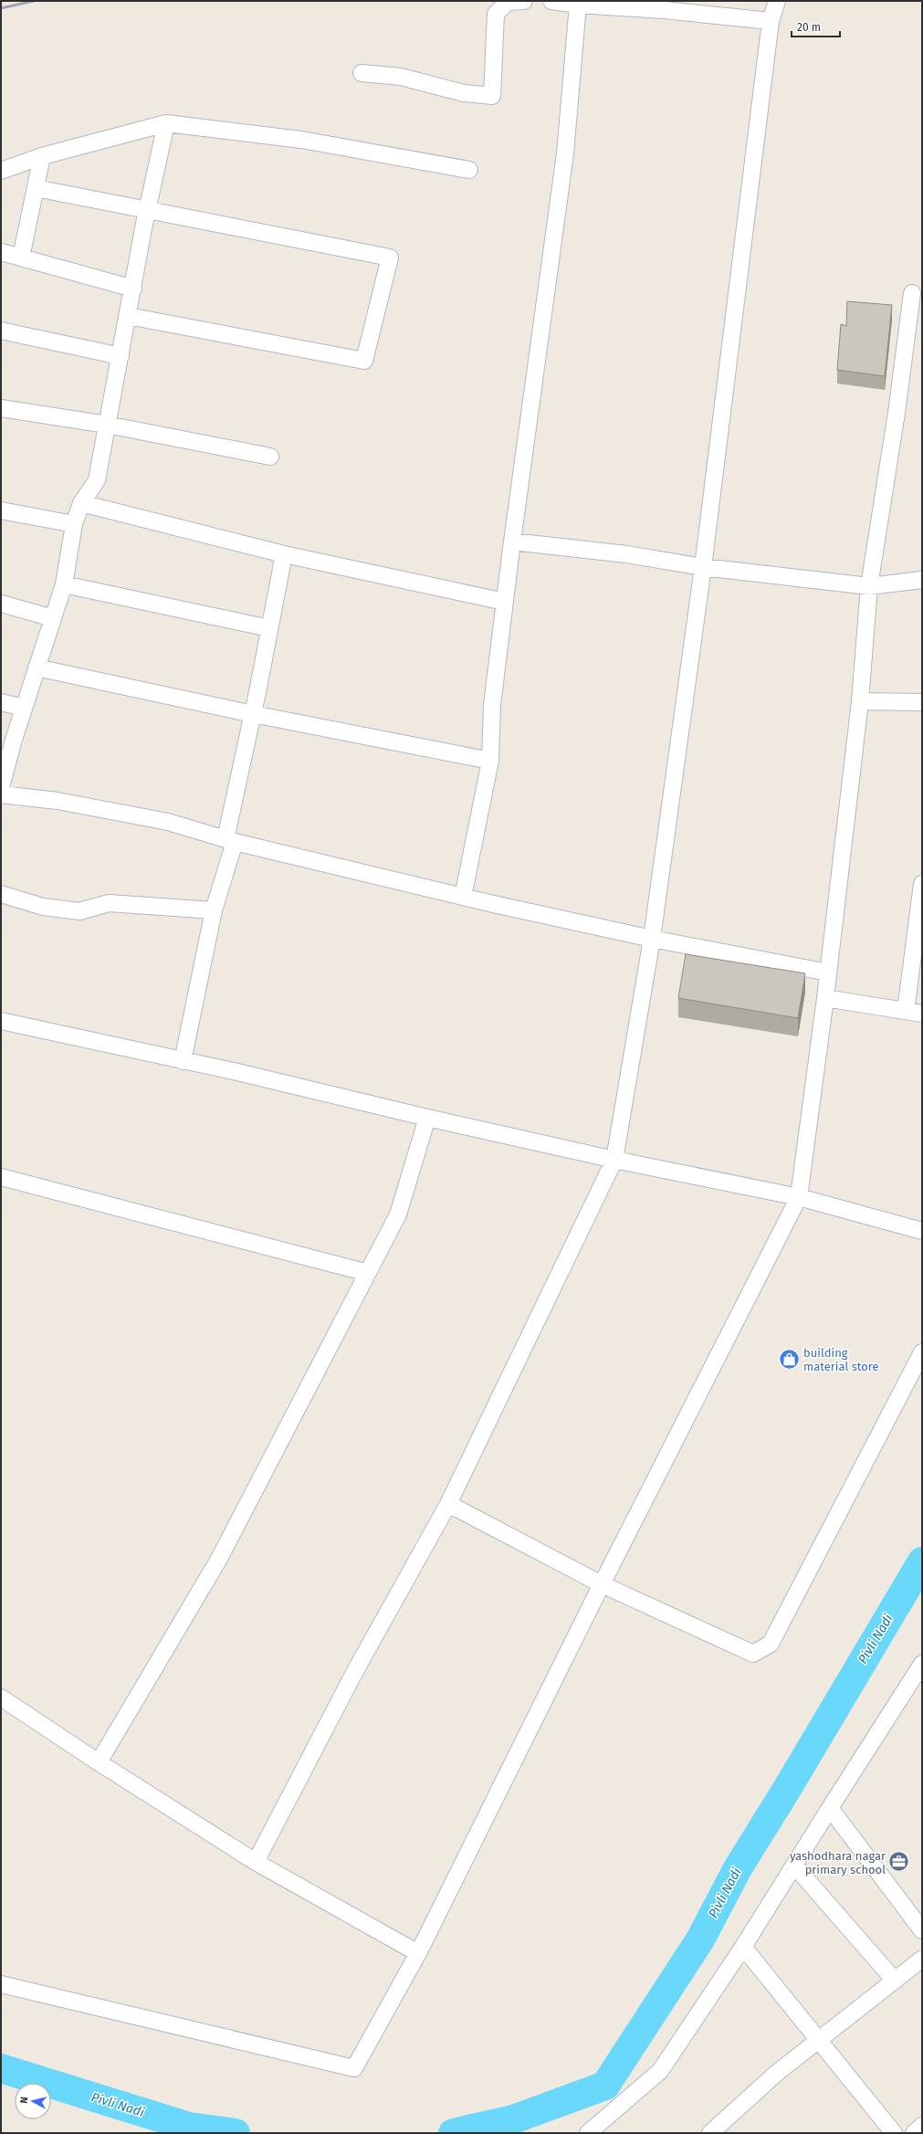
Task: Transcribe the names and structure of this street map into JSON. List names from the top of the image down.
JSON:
{
  "water": ["Pivli Nadi"],
  "places": {
    "shop": ["building material store"],
    "office": ["yashodhara nagar primary school"]
  },
  "scale_bar": "20 m",
  "north": "left"
}
